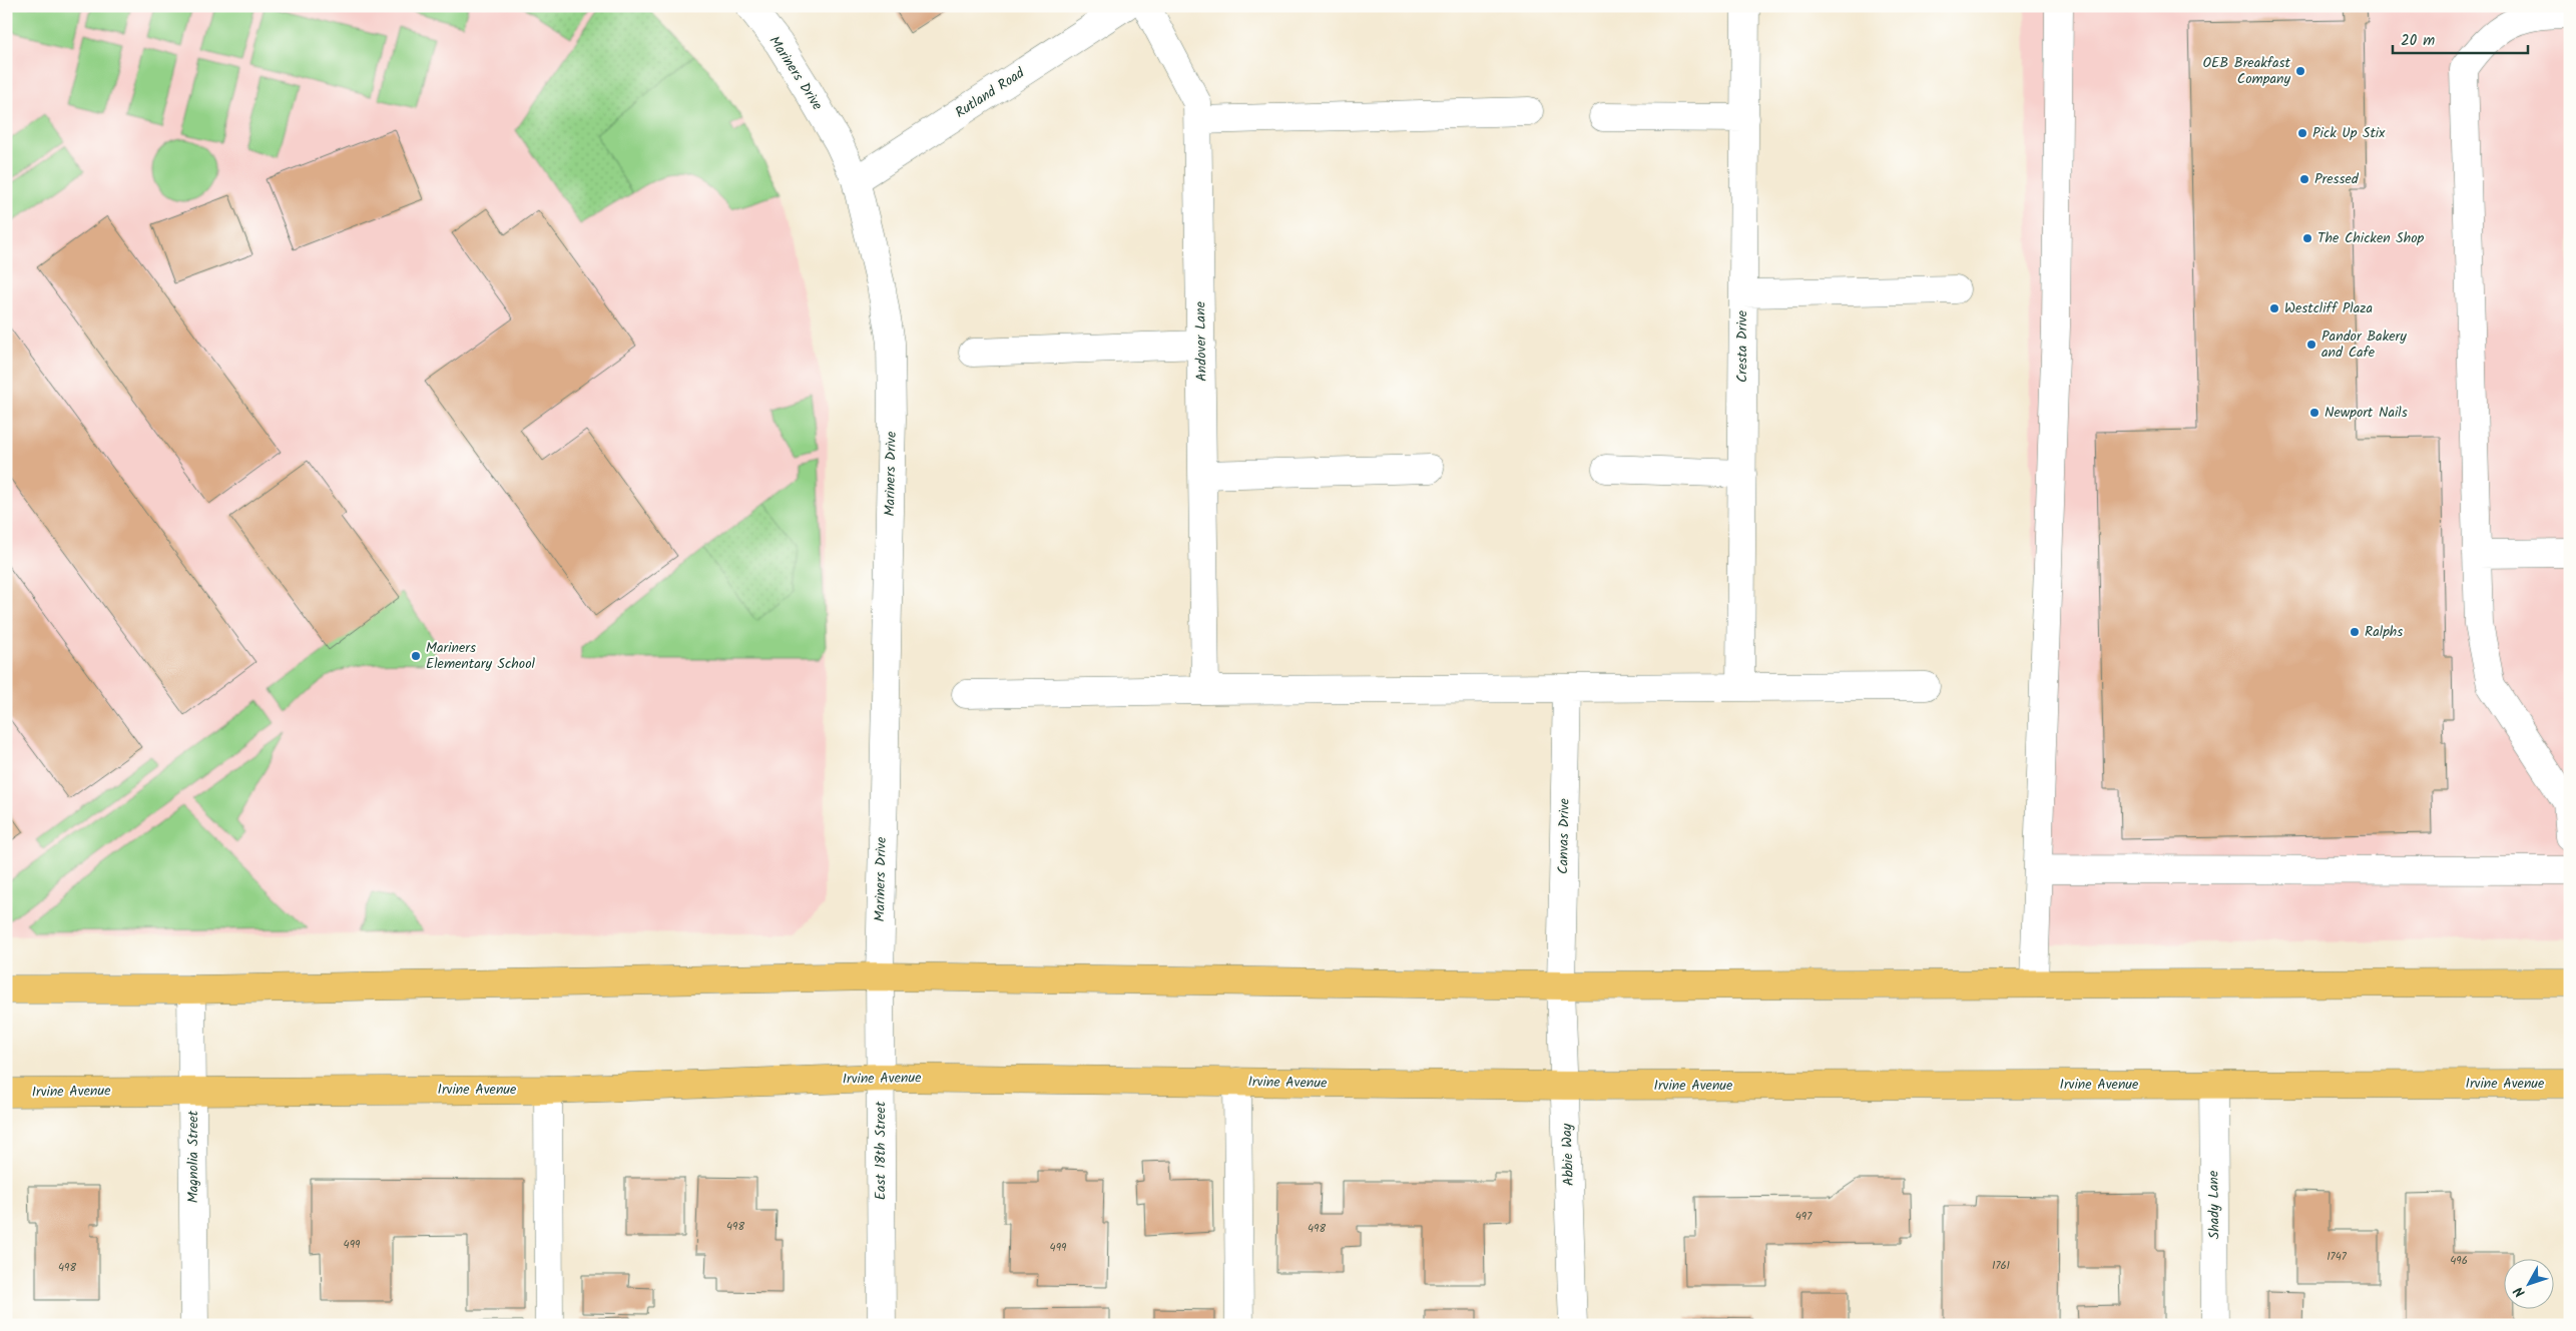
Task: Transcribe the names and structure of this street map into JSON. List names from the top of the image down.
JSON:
{
  "streets": {
    "main road": ["Irvine Avenue"],
    "street": [
      "Mariners Drive",
      "Rutland Road",
      "Andover Lane",
      "Cresta Drive",
      "Canvas Drive",
      "East 18th Street",
      "Abbie Way",
      "Magnolia Street",
      "Shady Lane"
    ]
  },
  "crossings": [
    ["Mariners Drive", "Rutland Road"],
    ["Mariners Drive", "East 18th Street"],
    ["Canvas Drive", "Abbie Way"],
    ["Irvine Avenue", "East 18th Street"],
    ["Irvine Avenue", "Abbie Way"],
    ["Irvine Avenue", "Magnolia Street"],
    ["Irvine Avenue", "Shady Lane"]
  ],
  "places": [
    "OEB Breakfast Company",
    "Pick Up Stix",
    "Pressed",
    "The Chicken Shop",
    "Westcliff Plaza",
    "Pandor Bakery and Cafe",
    "Newport Nails",
    "Ralphs",
    "Mariners Elementary School"
  ],
  "house_numbers": [
    "497",
    "498",
    "498",
    "499",
    "499",
    "1747",
    "496",
    "1761",
    "498"
  ],
  "scale_bar": "20 m",
  "north": "bottom left"
}
